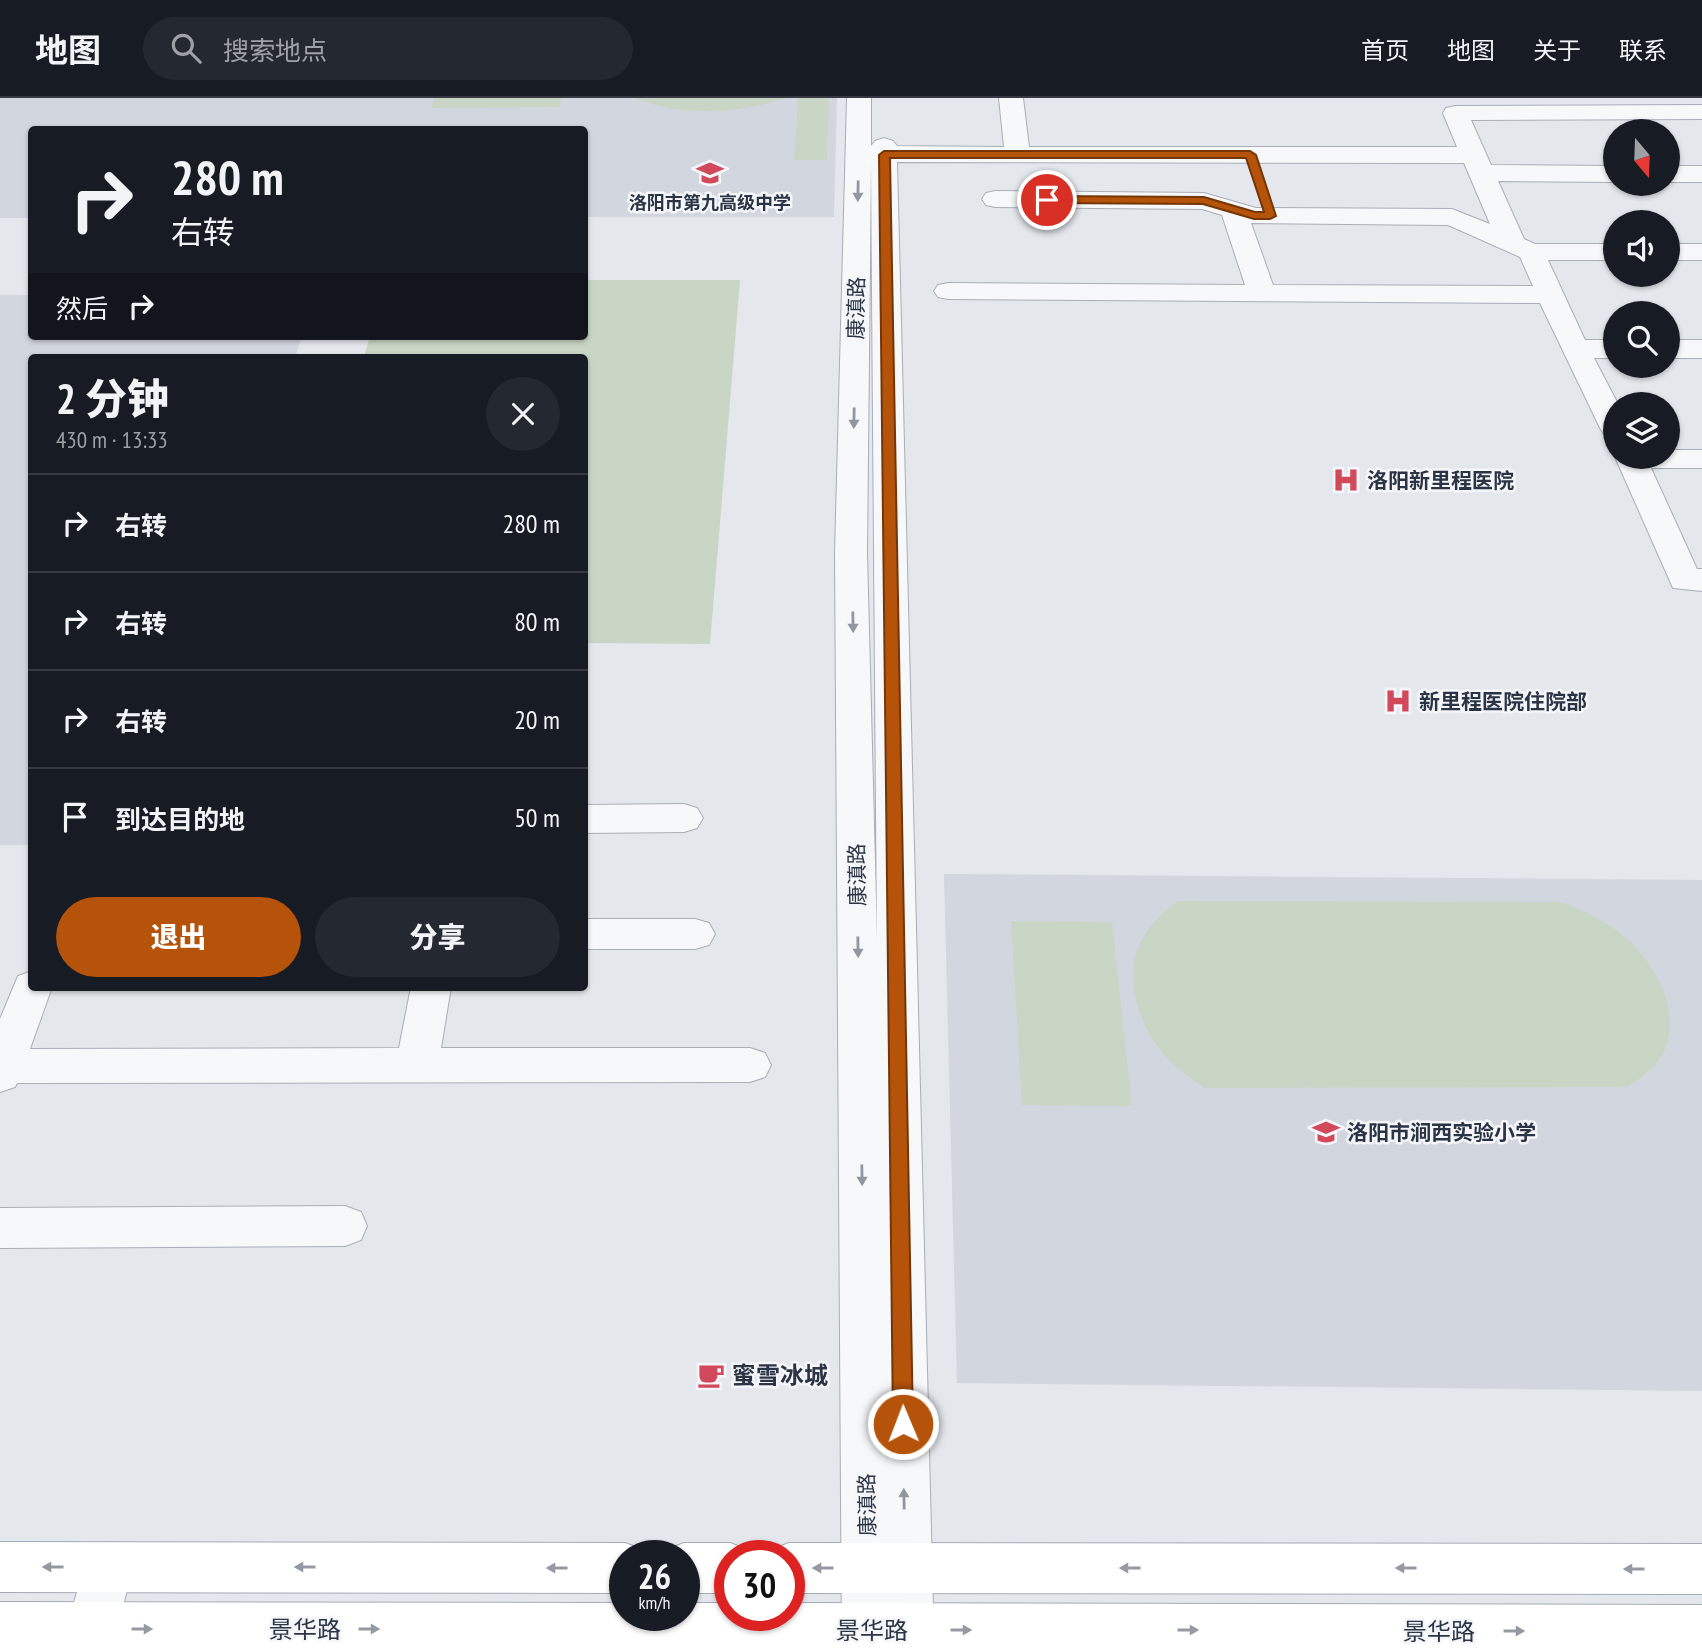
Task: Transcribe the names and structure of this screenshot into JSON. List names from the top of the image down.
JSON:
{
  "streets": {
    "main road": ["景华路"],
    "street": ["康滇路"]
  },
  "crossings": [
    ["康滇路", "景华路"]
  ],
  "places": {
    "school or university": ["洛阳市第九高级中学", "洛阳市涧西实验小学"],
    "hospital": ["洛阳新里程医院", "新里程医院住院部"],
    "cafe": ["蜜雪冰城"]
  },
  "north": "bottom",
  "page": {
    "header": "地图",
    "search": "搜索地点",
    "nav": [
      "首页",
      "地图",
      "关于",
      "联系"
    ],
    "turn": ["280 m", "右转"],
    "then": "然后",
    "heading": ["2 分钟", "430 m · 13:33"],
    "list": [
      {
        "name": "右转",
        "value": "280 m"
      },
      {
        "name": "右转",
        "value": "80 m"
      },
      {
        "name": "右转",
        "value": "20 m"
      },
      {
        "name": "到达目的地",
        "value": "50 m"
      }
    ],
    "buttons": ["退出", "分享"],
    "speed": "26 km/h",
    "limit": "30"
  }
}
